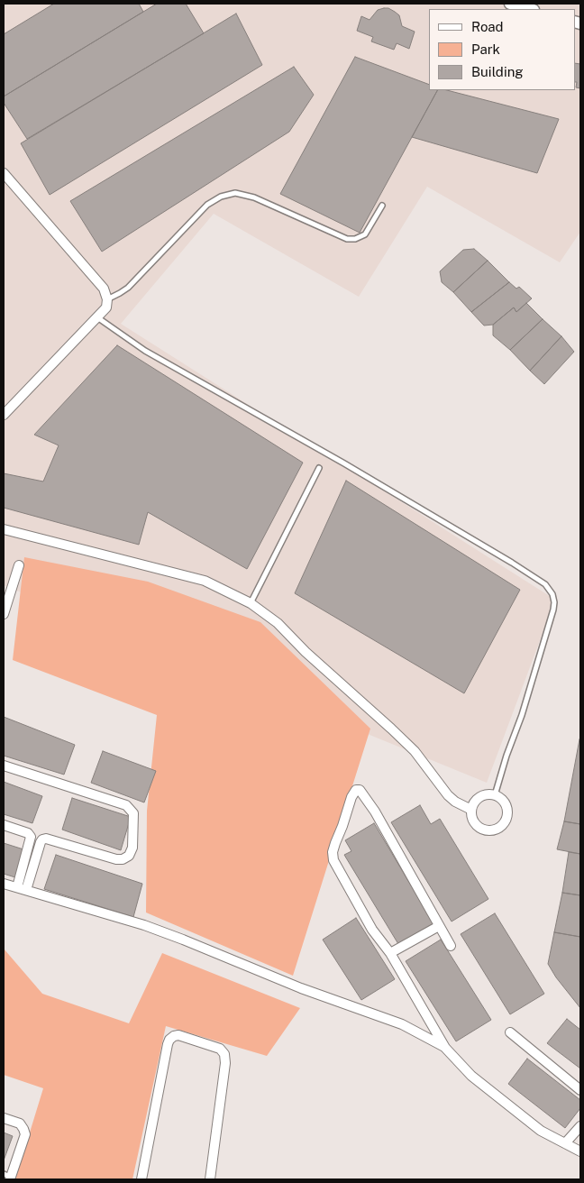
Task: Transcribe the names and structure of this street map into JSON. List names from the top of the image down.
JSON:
{
  "legend": ["Road", "Park", "Building"]
}
